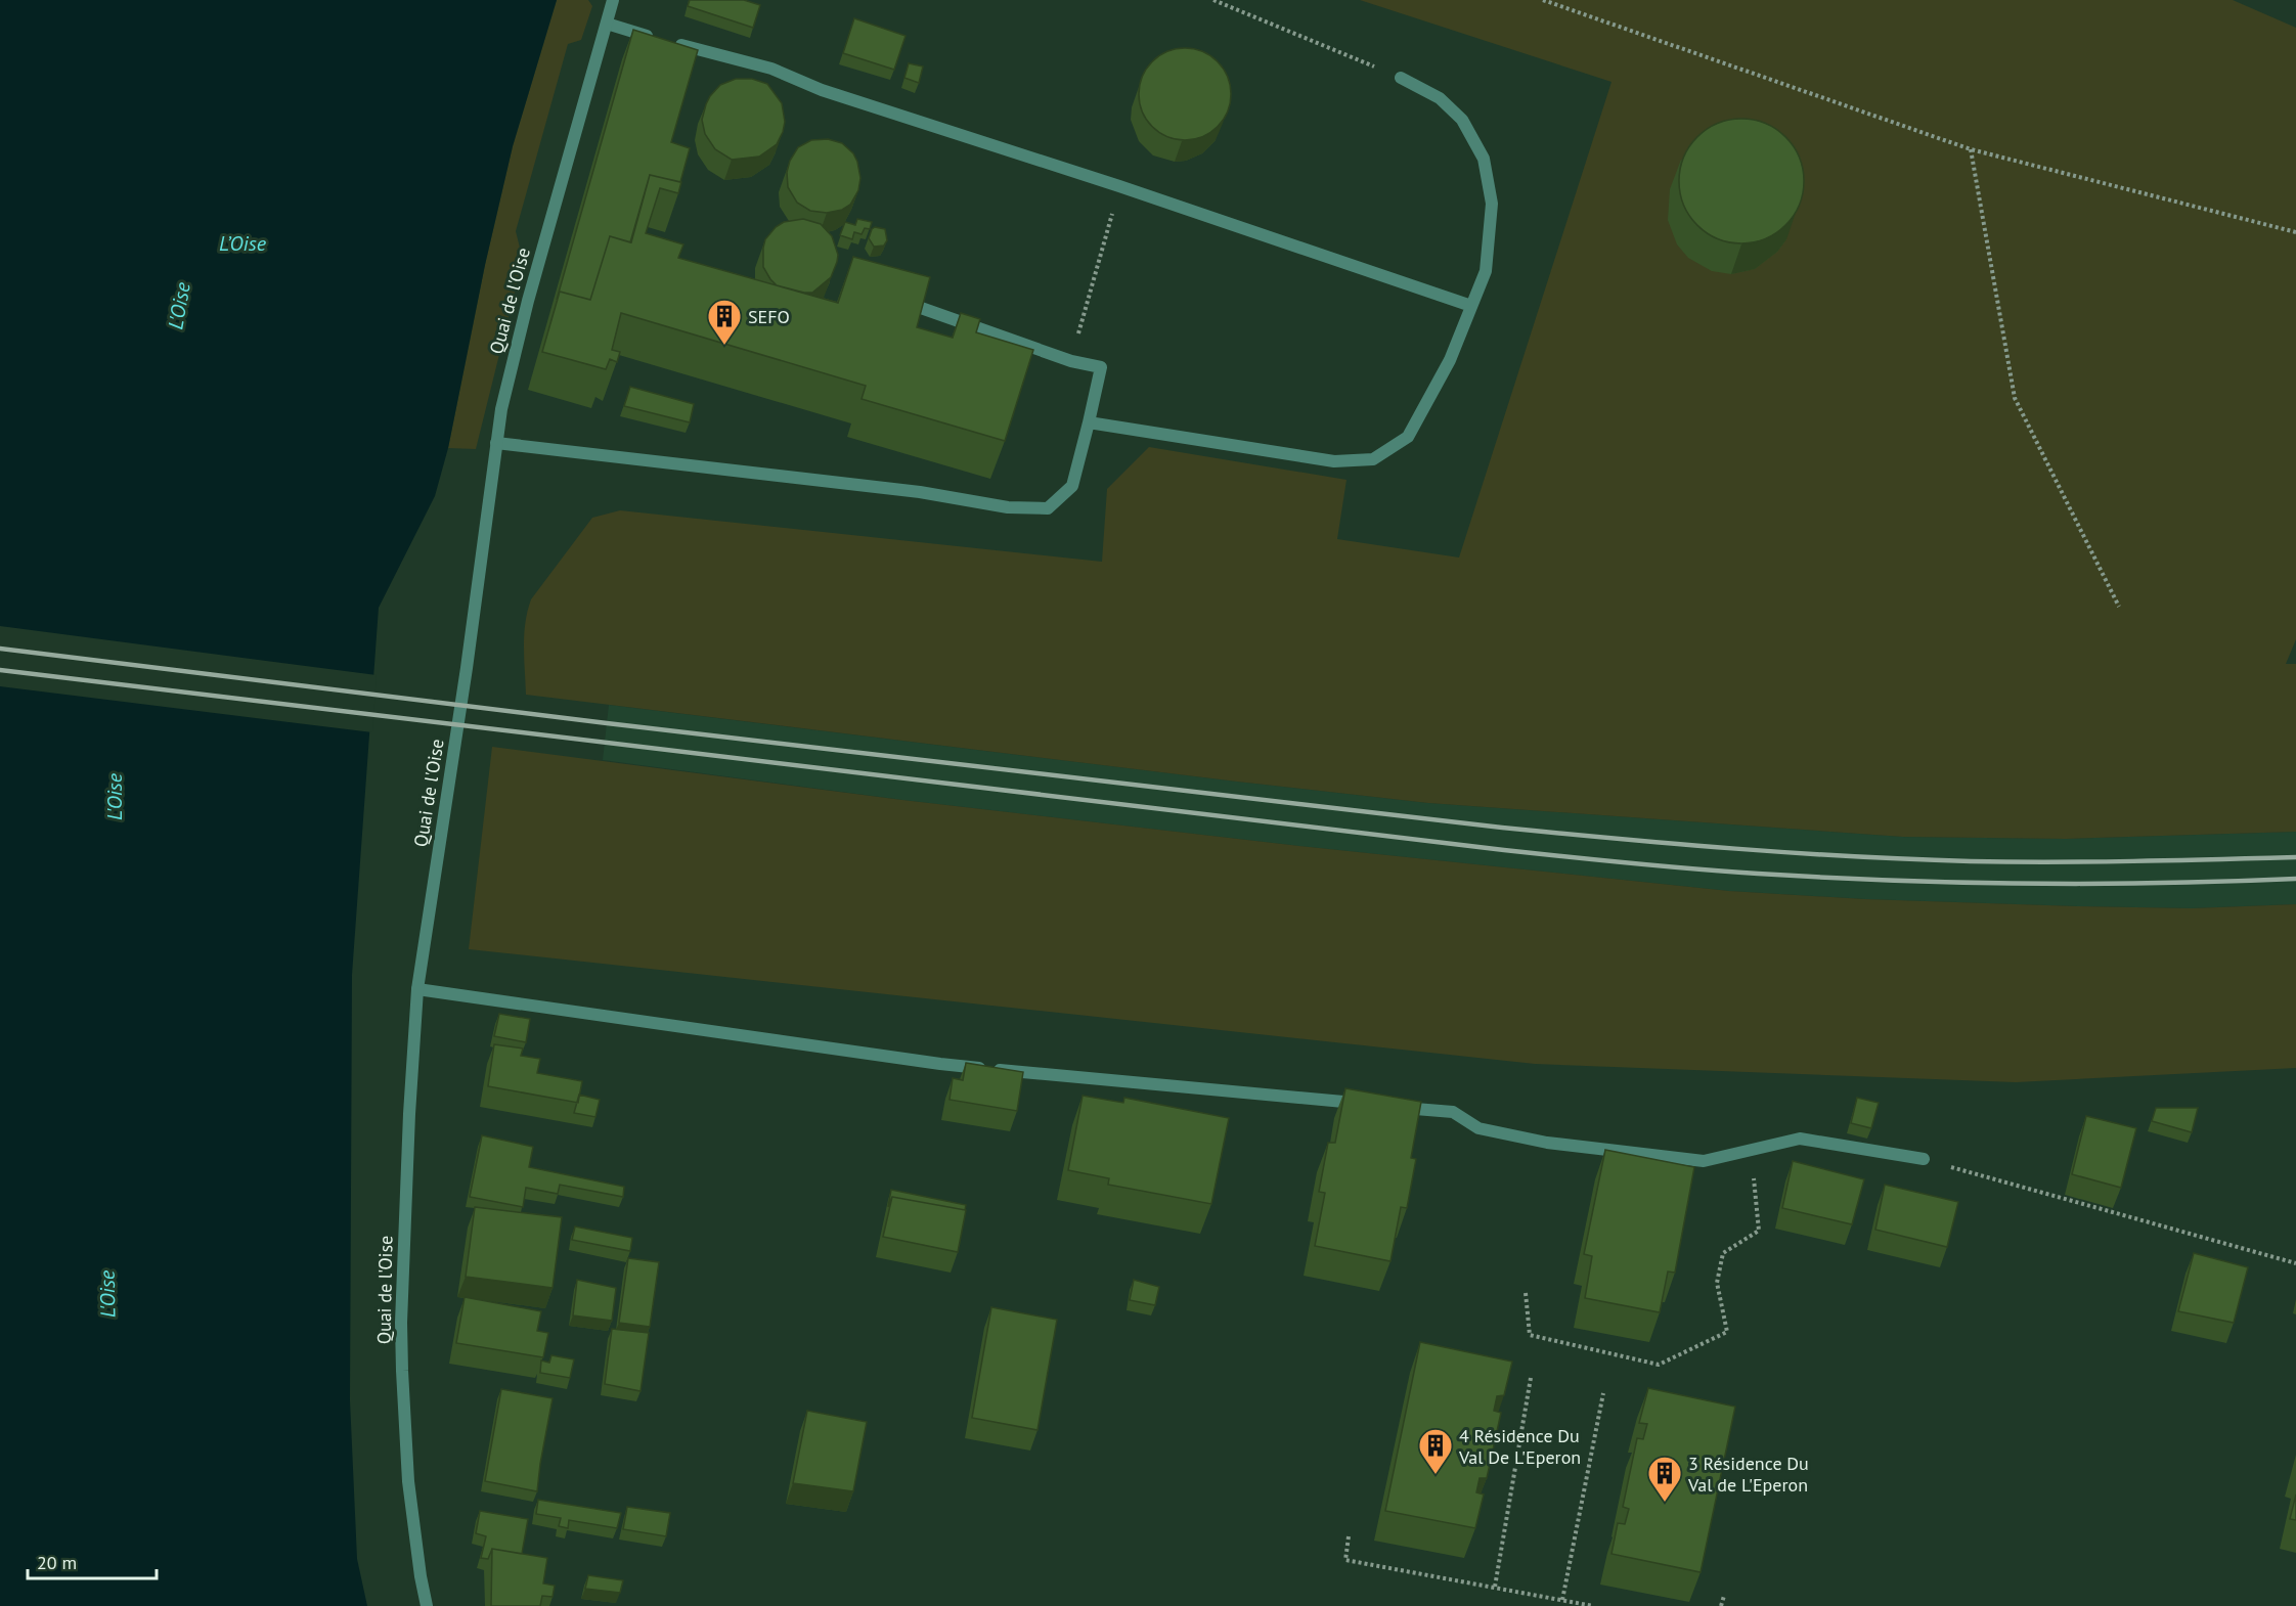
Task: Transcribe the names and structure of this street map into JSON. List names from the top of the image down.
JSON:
{
  "streets": {
    "street": ["Quai de l'Oise"]
  },
  "water": ["L’Oise", "L'Oise"],
  "places": {
    "building": ["SEFO", "4 Résidence Du Val De L'Eperon", "3 Résidence Du Val de L'Eperon"]
  },
  "scale_bar": "20 m"
}
